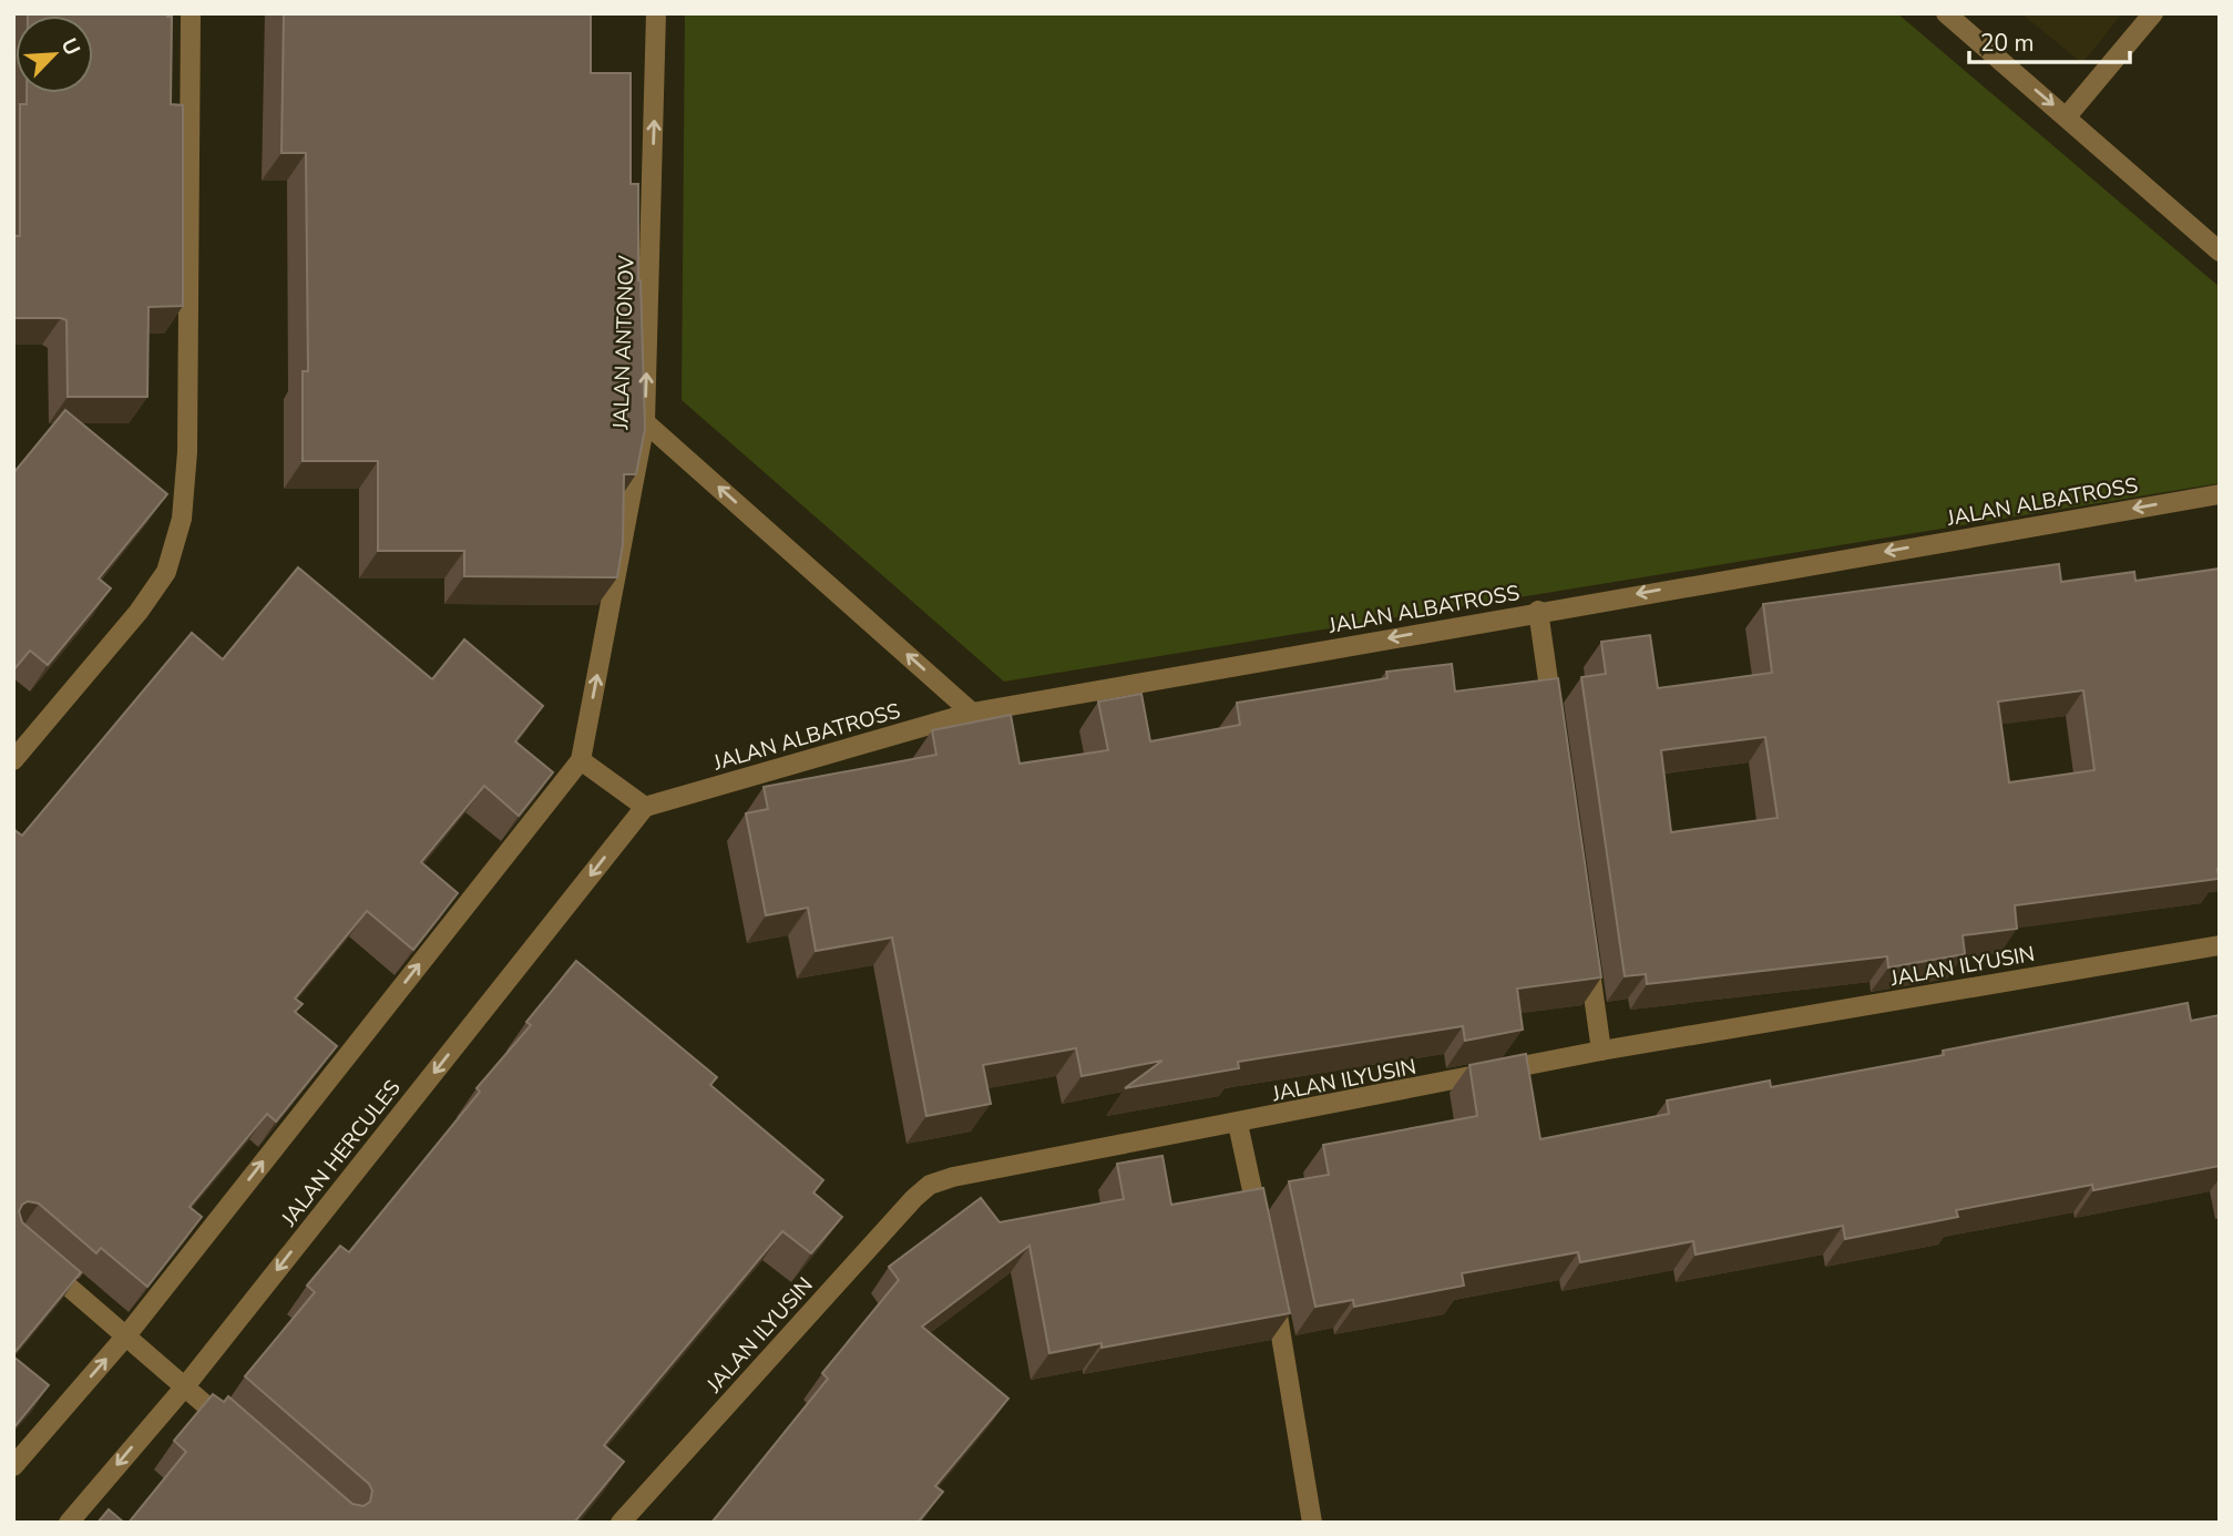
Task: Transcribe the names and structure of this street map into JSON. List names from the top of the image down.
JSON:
{
  "streets": {
    "lane": [
      "JALAN ANTONOV",
      "JALAN ALBATROSS",
      "JALAN ILYUSIN",
      "JALAN HERCULES"
    ]
  },
  "crossings": [
    ["JALAN ALBATROSS", "JALAN HERCULES"]
  ],
  "one_way": ["JALAN ANTONOV", "JALAN ALBATROSS"],
  "scale_bar": "20 m",
  "north": "top right"
}
